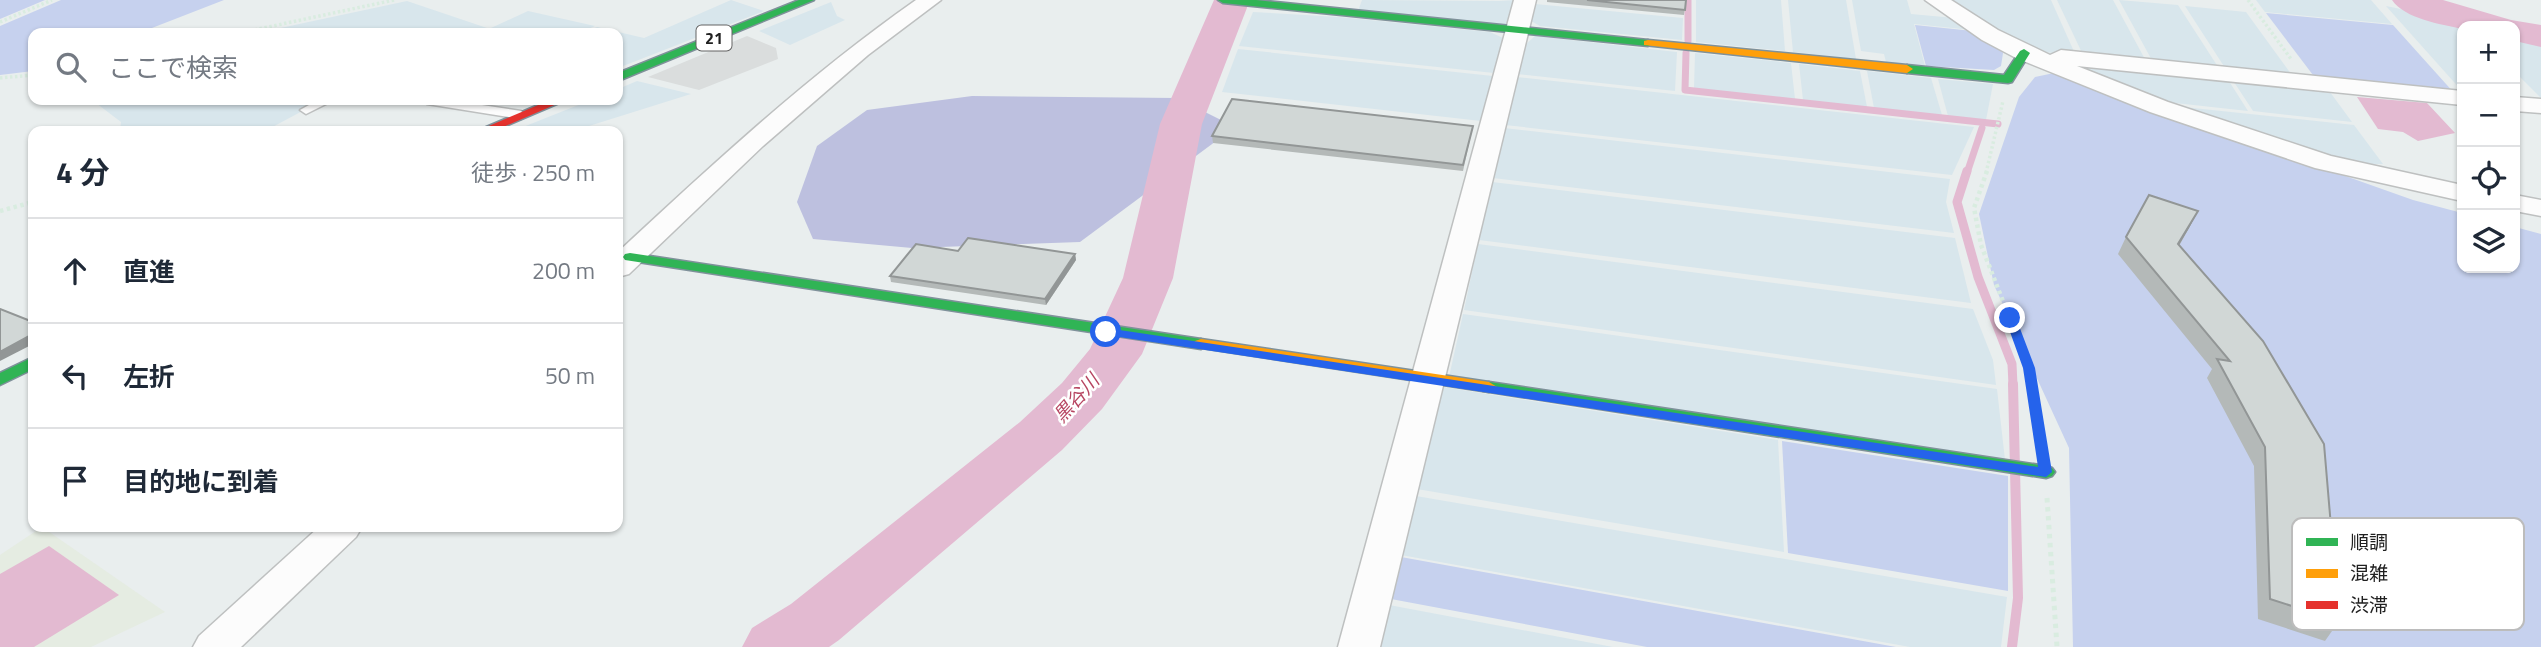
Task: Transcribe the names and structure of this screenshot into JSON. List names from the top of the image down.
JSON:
{
  "streets": {
    "street": ["21"]
  },
  "water": ["黒谷川"],
  "legend": ["順調", "混雑", "渋滞"],
  "page": {
    "map_buttons": ["+", "−"],
    "search": "ここで検索",
    "heading": ["4 分", "徒歩 · 250 m"],
    "list": [
      ["直進", "200 m"],
      ["左折", "50 m"],
      "目的地に到着"
    ]
  }
}
